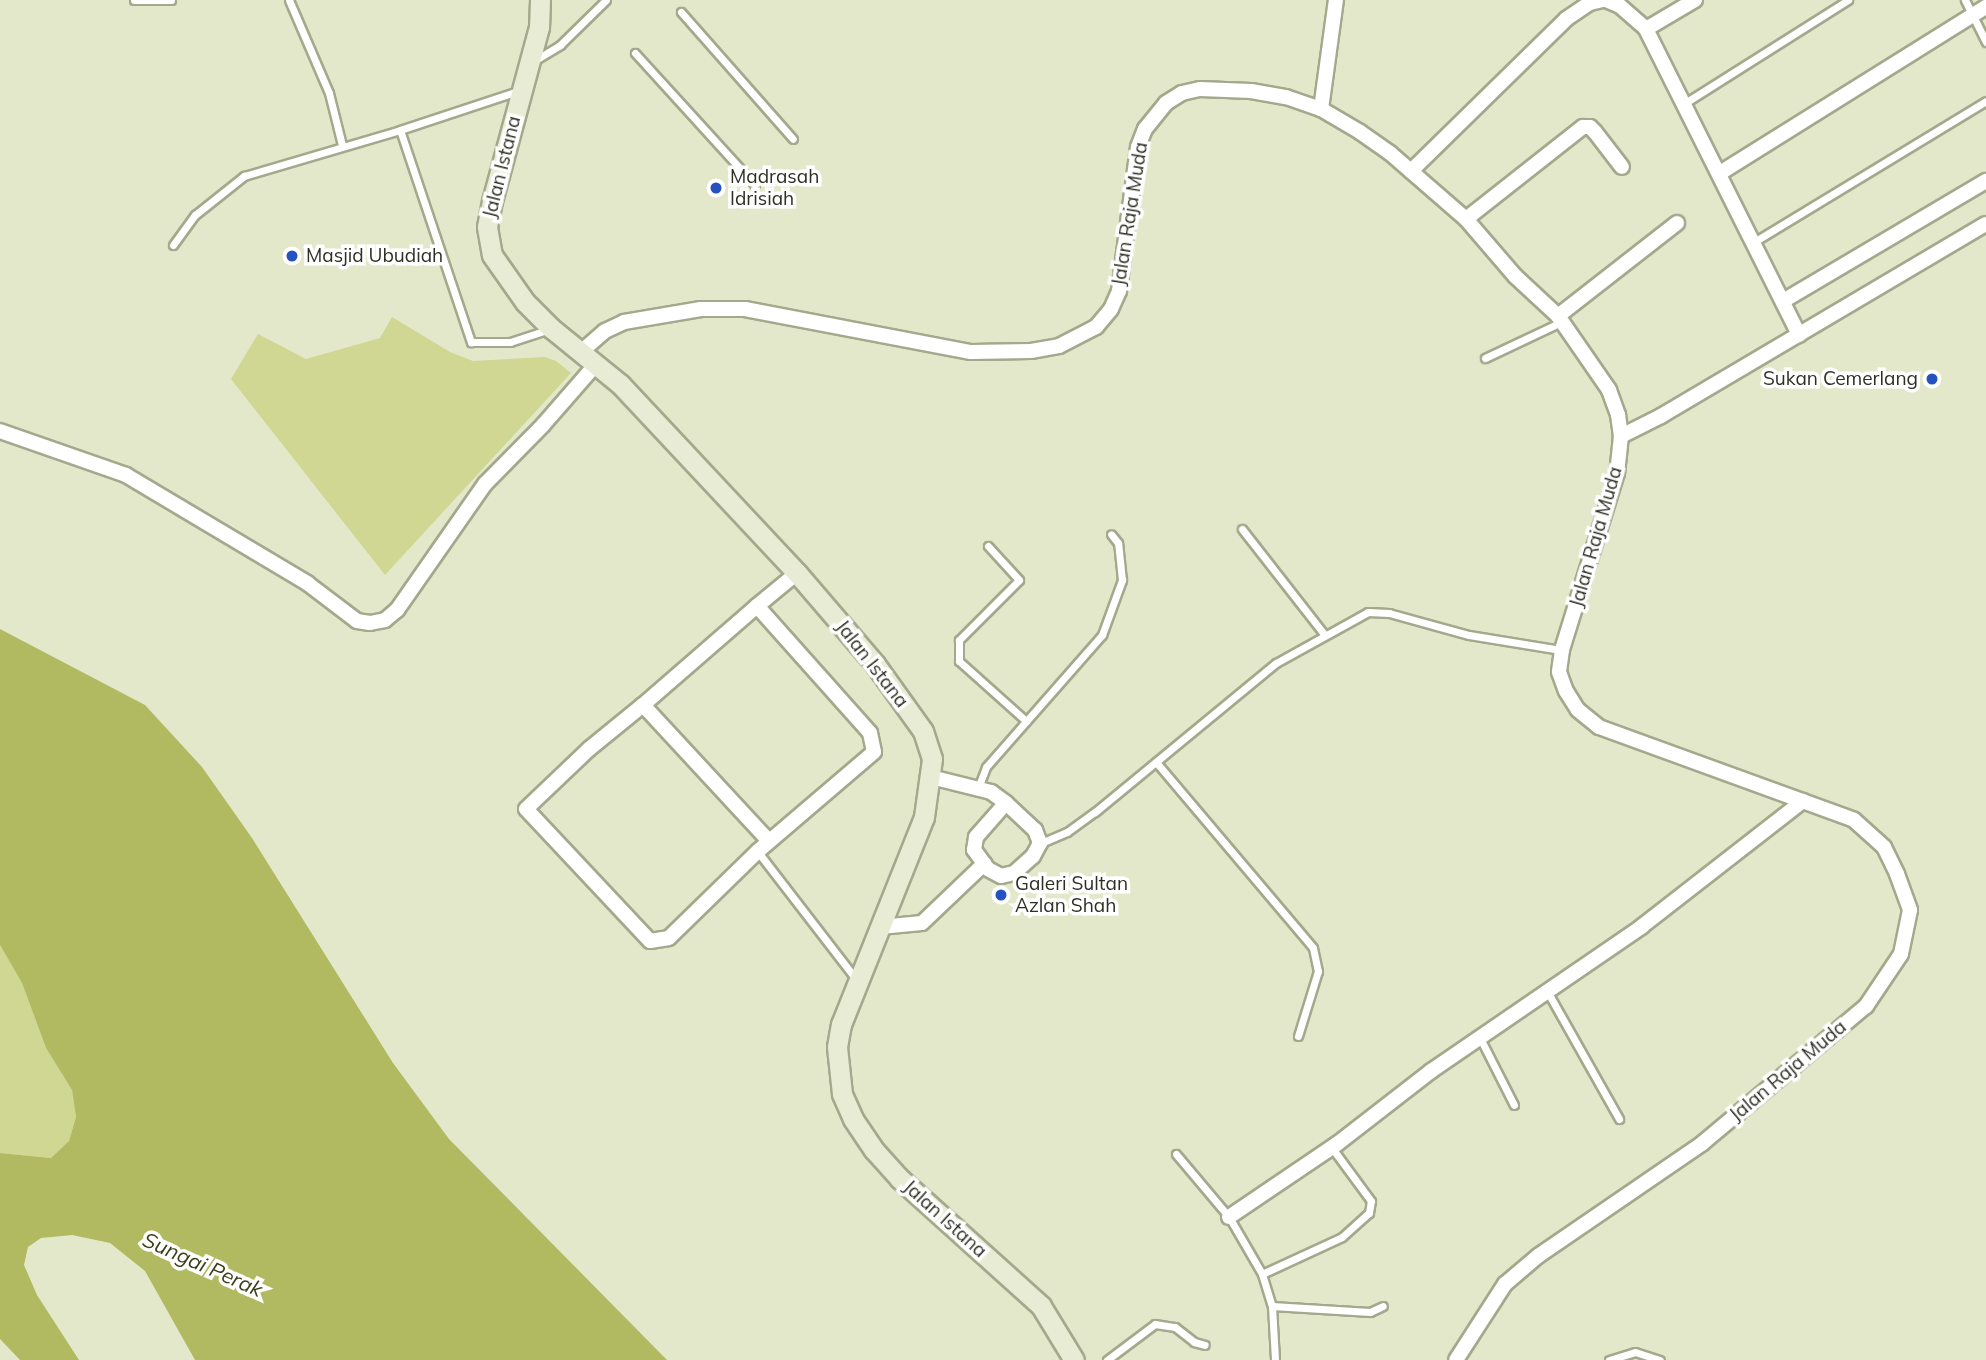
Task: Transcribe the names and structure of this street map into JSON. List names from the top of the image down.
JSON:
{
  "streets": {
    "street": ["Jalan Istana", "Jalan Raja Muda"]
  },
  "crossings": [
    ["Jalan Istana", "Jalan Raja Muda"]
  ],
  "water": ["Sungai Perak"],
  "places": [
    "Madrasah Idrisiah",
    "Masjid Ubudiah",
    "Sukan Cemerlang",
    "Galeri Sultan Azlan Shah"
  ]
}
